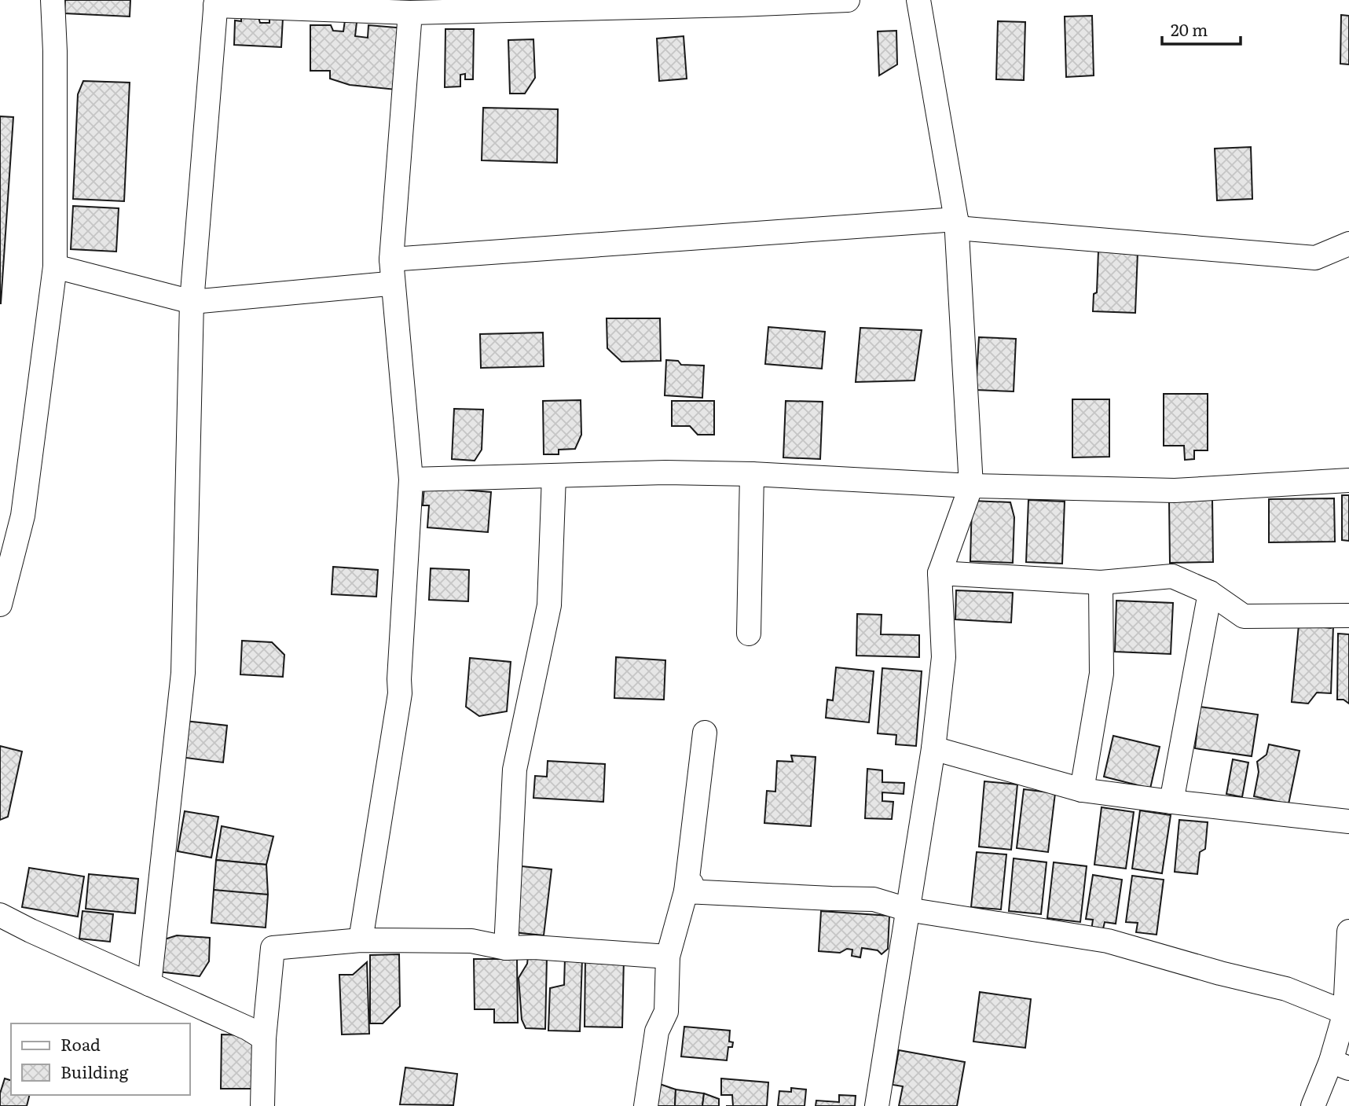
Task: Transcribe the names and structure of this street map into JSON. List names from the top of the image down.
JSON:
{
  "legend": ["Road", "Building"],
  "scale_bar": "20 m"
}
